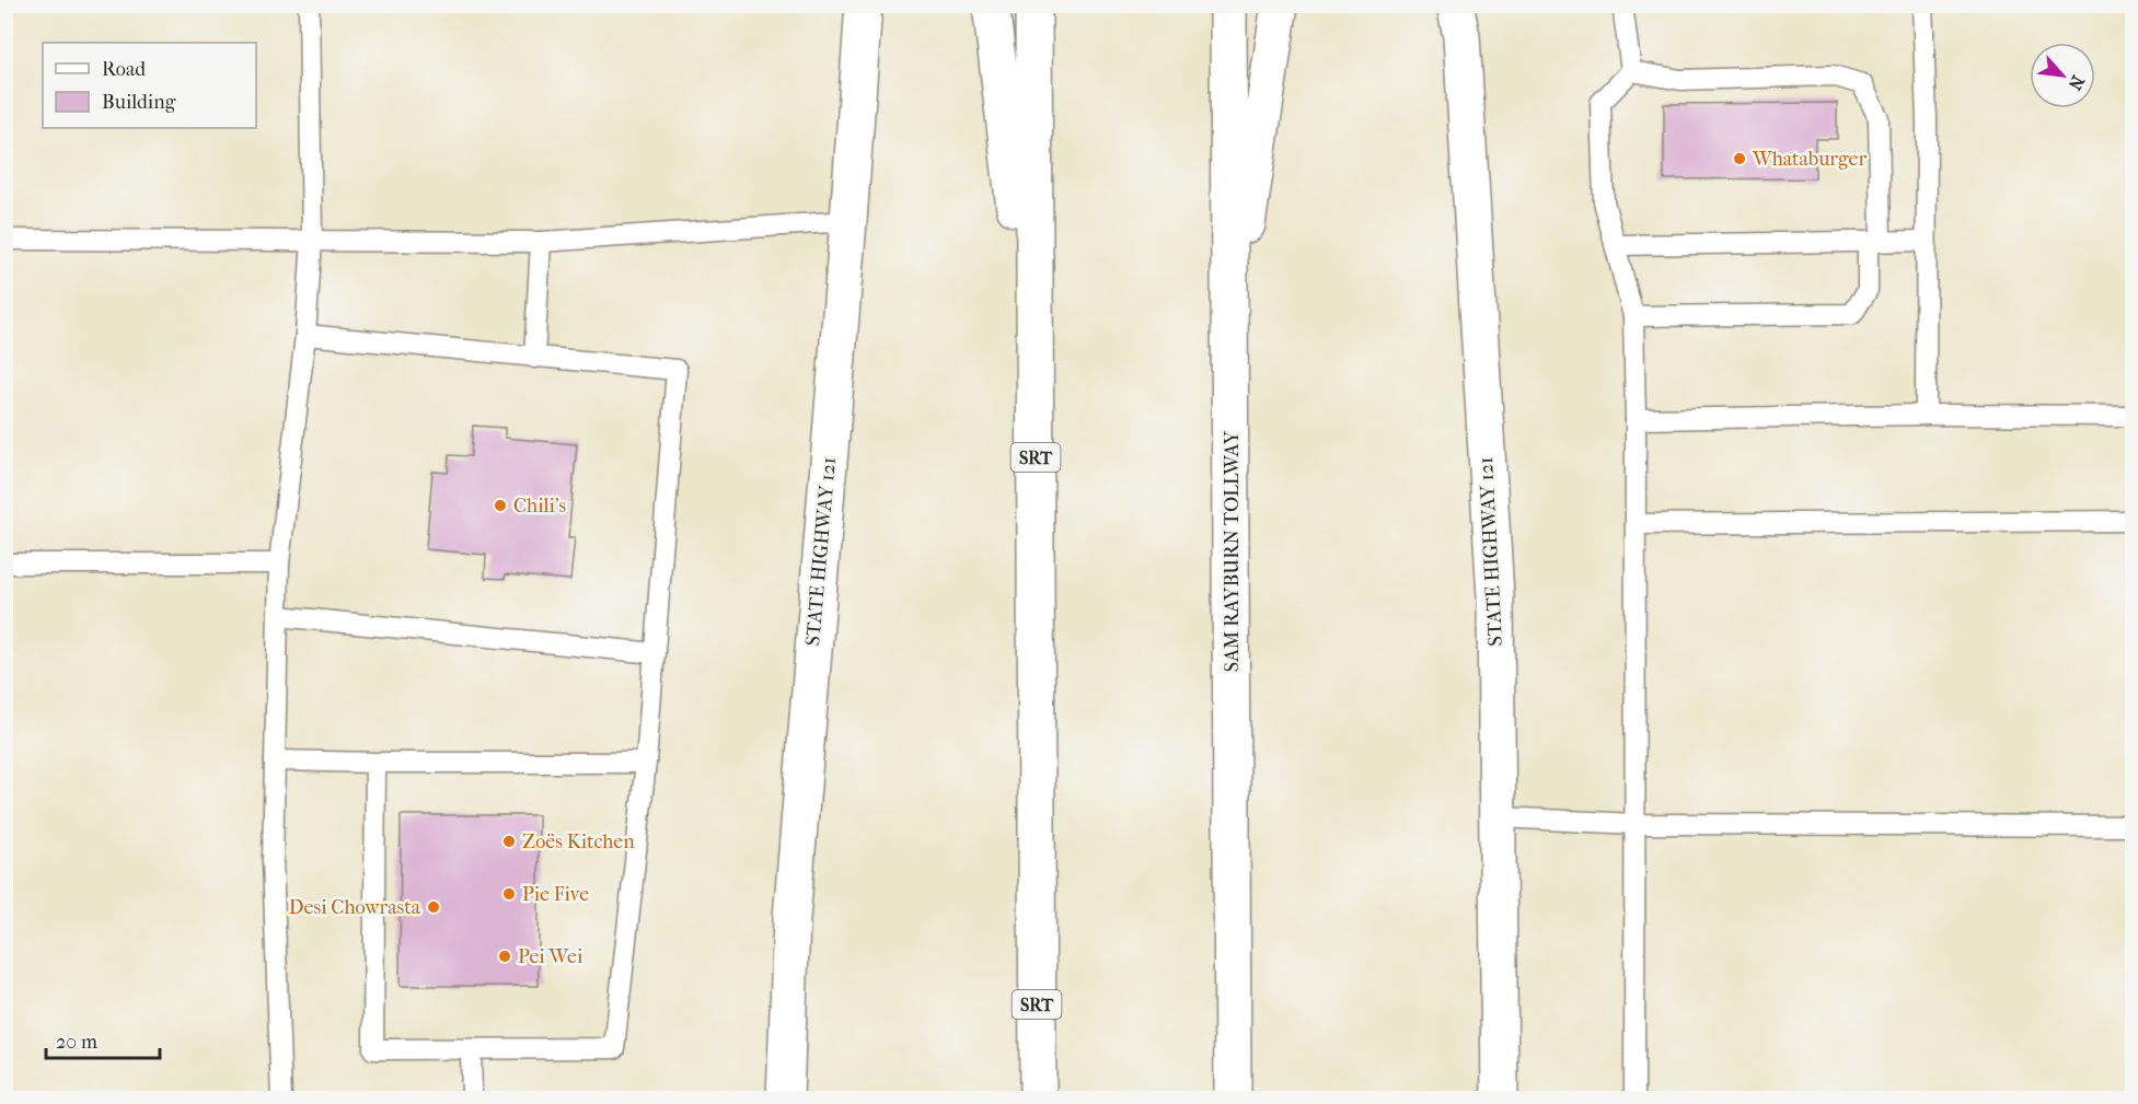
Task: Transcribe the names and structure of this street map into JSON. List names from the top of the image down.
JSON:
{
  "streets": {
    "main road": ["SRT", "STATE HIGHWAY 121", "SAM RAYBURN TOLLWAY"]
  },
  "places": [
    "Whataburger",
    "Chili's",
    "Zoës Kitchen",
    "Pie Five",
    "Desi Chowrasta",
    "Pei Wei"
  ],
  "legend": ["Road", "Building"],
  "scale_bar": "20 m",
  "north": "bottom right"
}
